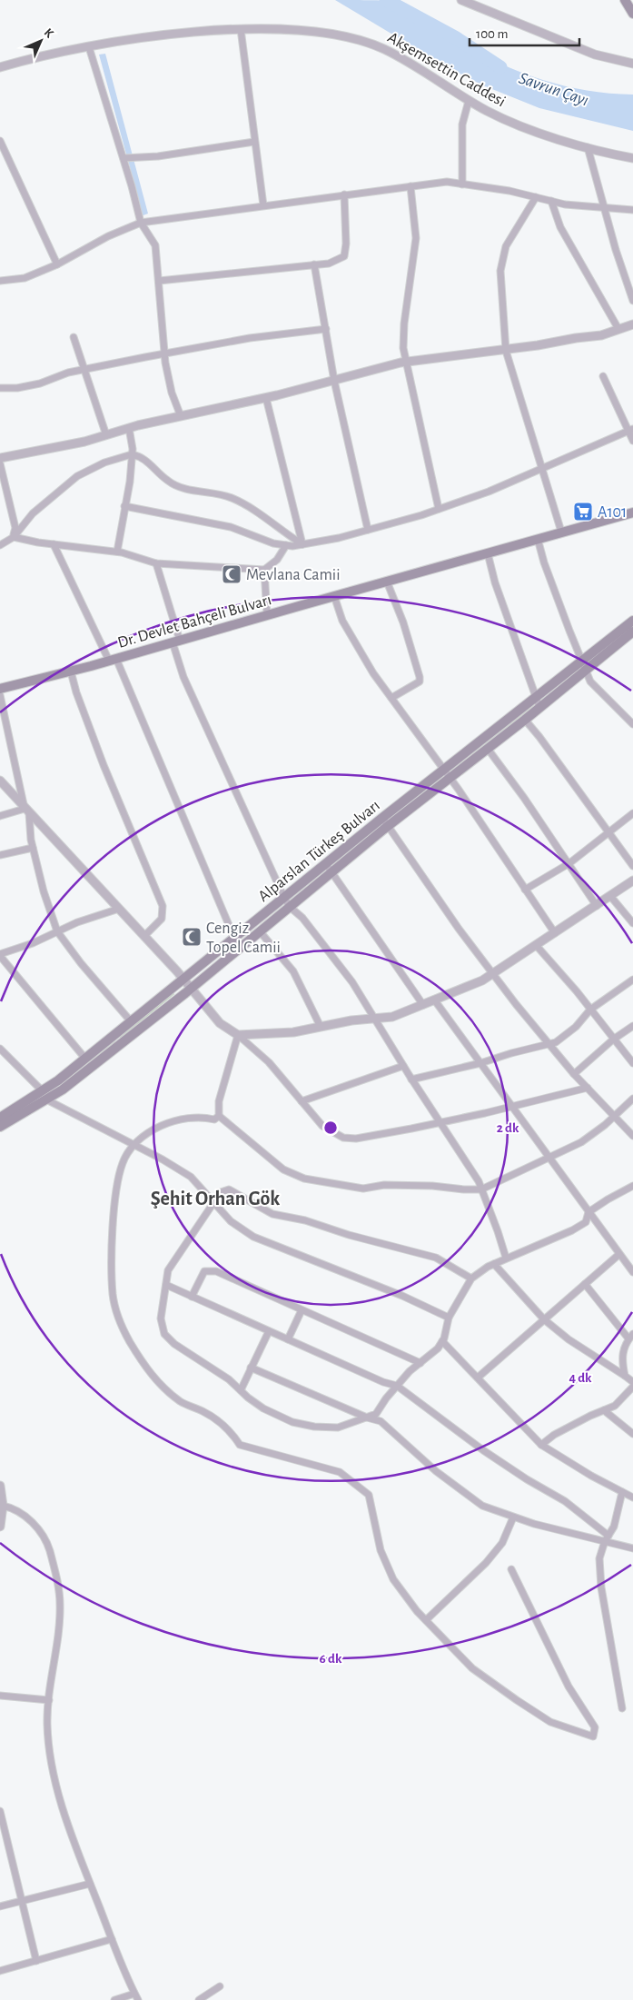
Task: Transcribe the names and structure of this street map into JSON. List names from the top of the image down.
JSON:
{
  "streets": {
    "main road": ["Dr. Devlet Bahçeli Bulvarı", "Alparslan Türkeş Bulvarı"],
    "street": ["Akşemsettin Caddesi"]
  },
  "districts": ["Şehit Orhan Gök"],
  "water": ["Savrun Çayı"],
  "places": {
    "supermarket": ["A101"],
    "mosque": ["Mevlana Camii", "Cengiz Topel Camii"]
  },
  "scale_bar": "100 m",
  "north": "top right",
  "rings": ["2 dk", "4 dk", "6 dk"]
}
